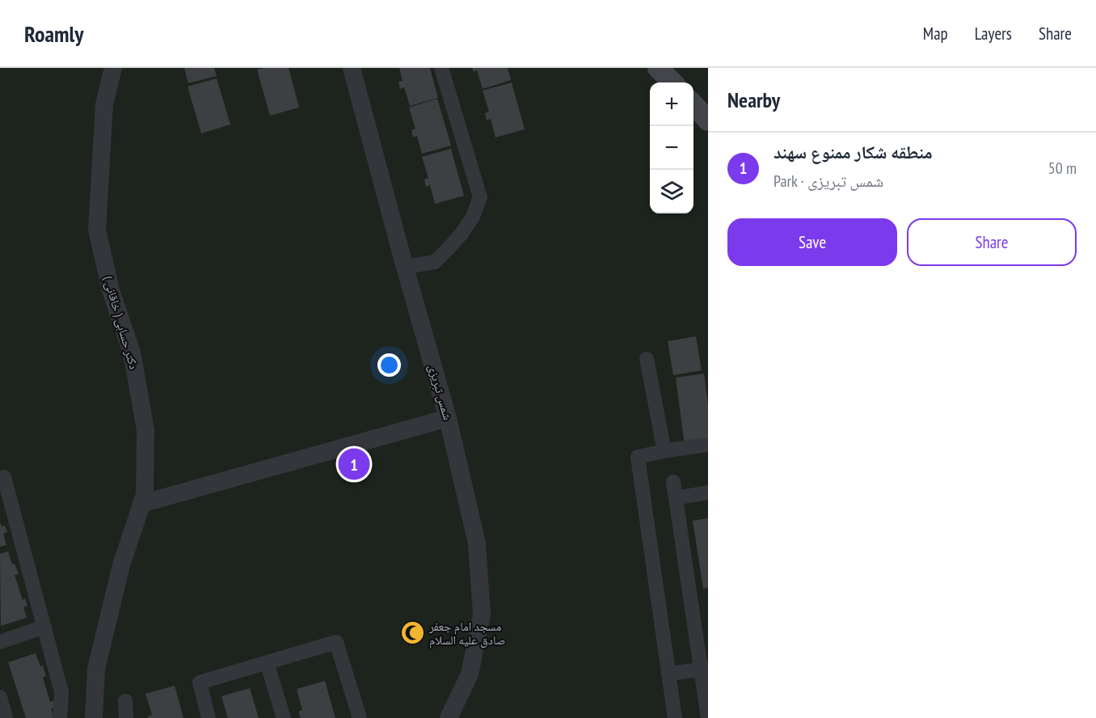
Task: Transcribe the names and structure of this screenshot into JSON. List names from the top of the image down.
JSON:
{
  "streets": {
    "street": ["دکتر حسابی ( خاقانی )", "شمس تبریزی"]
  },
  "places": {
    "mosque": ["مسجد امام جعفر صادق علیه السلام"]
  },
  "page": {
    "header": "Roamly",
    "nav": ["Map", "Layers", "Share"],
    "heading": "Nearby",
    "map_buttons": ["+", "−"],
    "list": [
      {
        "mark": "1",
        "name": "منطقه شکار ممنوع سهند",
        "note": "Park · شمس تبریزی",
        "value": "50 m"
      }
    ],
    "buttons": ["Save", "Share"],
    "pins": "1"
  }
}
